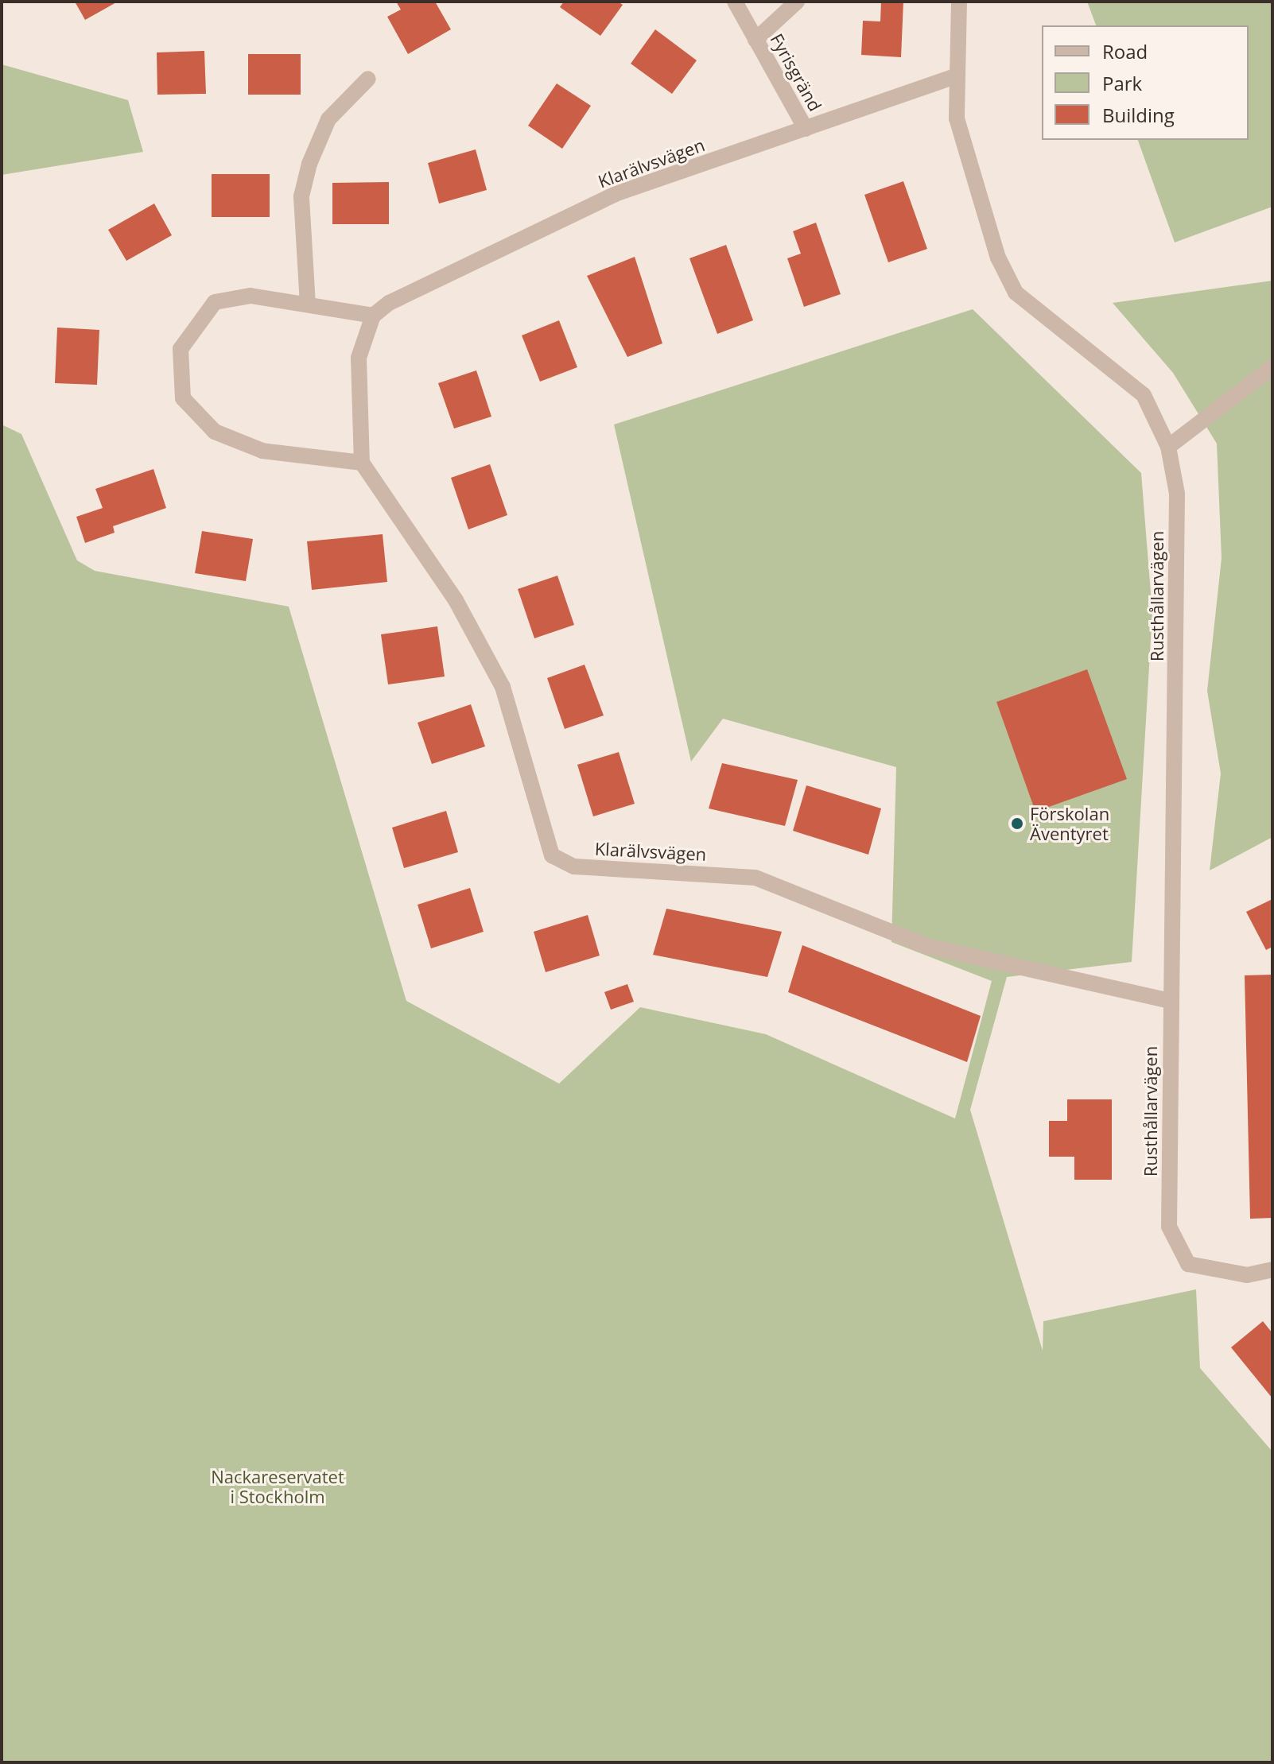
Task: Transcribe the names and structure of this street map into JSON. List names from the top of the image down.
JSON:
{
  "streets": {
    "street": ["Fyrisgränd", "Klarälvsvägen", "Rusthållarvägen"]
  },
  "crossings": [
    ["Fyrisgränd", "Klarälvsvägen"],
    ["Klarälvsvägen", "Rusthållarvägen"]
  ],
  "parks": ["Nackareservatet i Stockholm"],
  "places": ["Förskolan Äventyret"],
  "legend": ["Road", "Park", "Building"]
}
